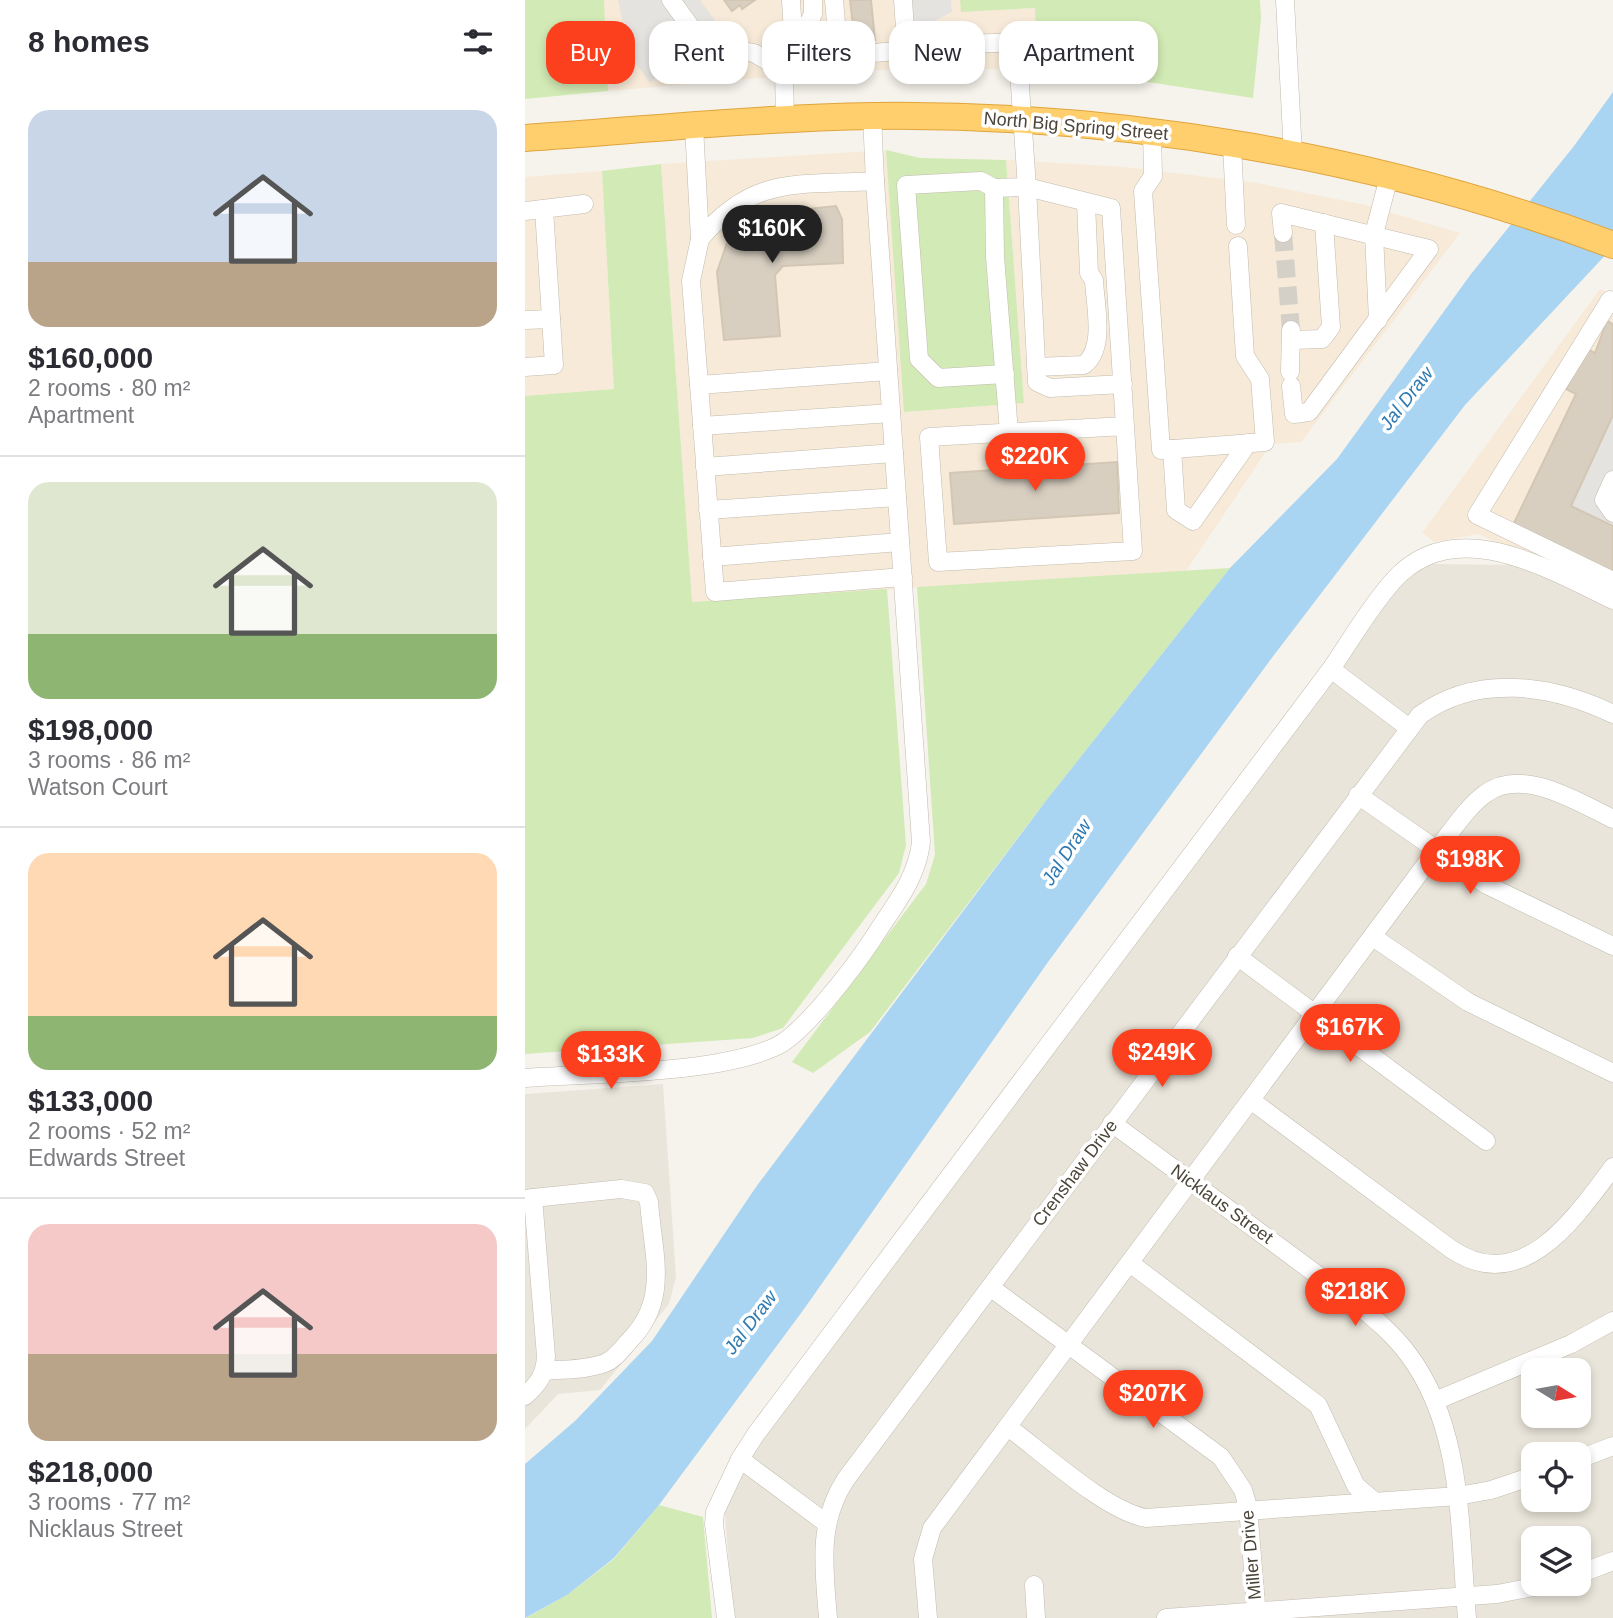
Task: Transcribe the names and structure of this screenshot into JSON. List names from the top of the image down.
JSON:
{
  "streets": {
    "highway": ["North Big Spring Street"],
    "street": ["Crenshaw Drive", "Nicklaus Street", "Miller Drive"]
  },
  "crossings": [
    ["Crenshaw Drive", "Nicklaus Street"],
    ["Crenshaw Drive", "Miller Drive"]
  ],
  "water": ["Jal Draw"],
  "north": "right",
  "page": {
    "heading": "8 homes",
    "chip": [
      "Buy",
      "Rent",
      "Filters",
      "New",
      "Apartment"
    ],
    "list": [
      {
        "name": "$160,000",
        "note": "2 rooms · 80 m² · Apartment"
      },
      {
        "name": "$198,000",
        "note": "3 rooms · 86 m² · Watson Court"
      },
      {
        "name": "$133,000",
        "note": "2 rooms · 52 m² · Edwards Street"
      },
      {
        "name": "$218,000",
        "note": "3 rooms · 77 m² · Nicklaus Street"
      }
    ],
    "price": [
      "$160K",
      "$220K",
      "$198K",
      "$167K",
      "$249K",
      "$133K",
      "$218K",
      "$207K"
    ]
  }
}
